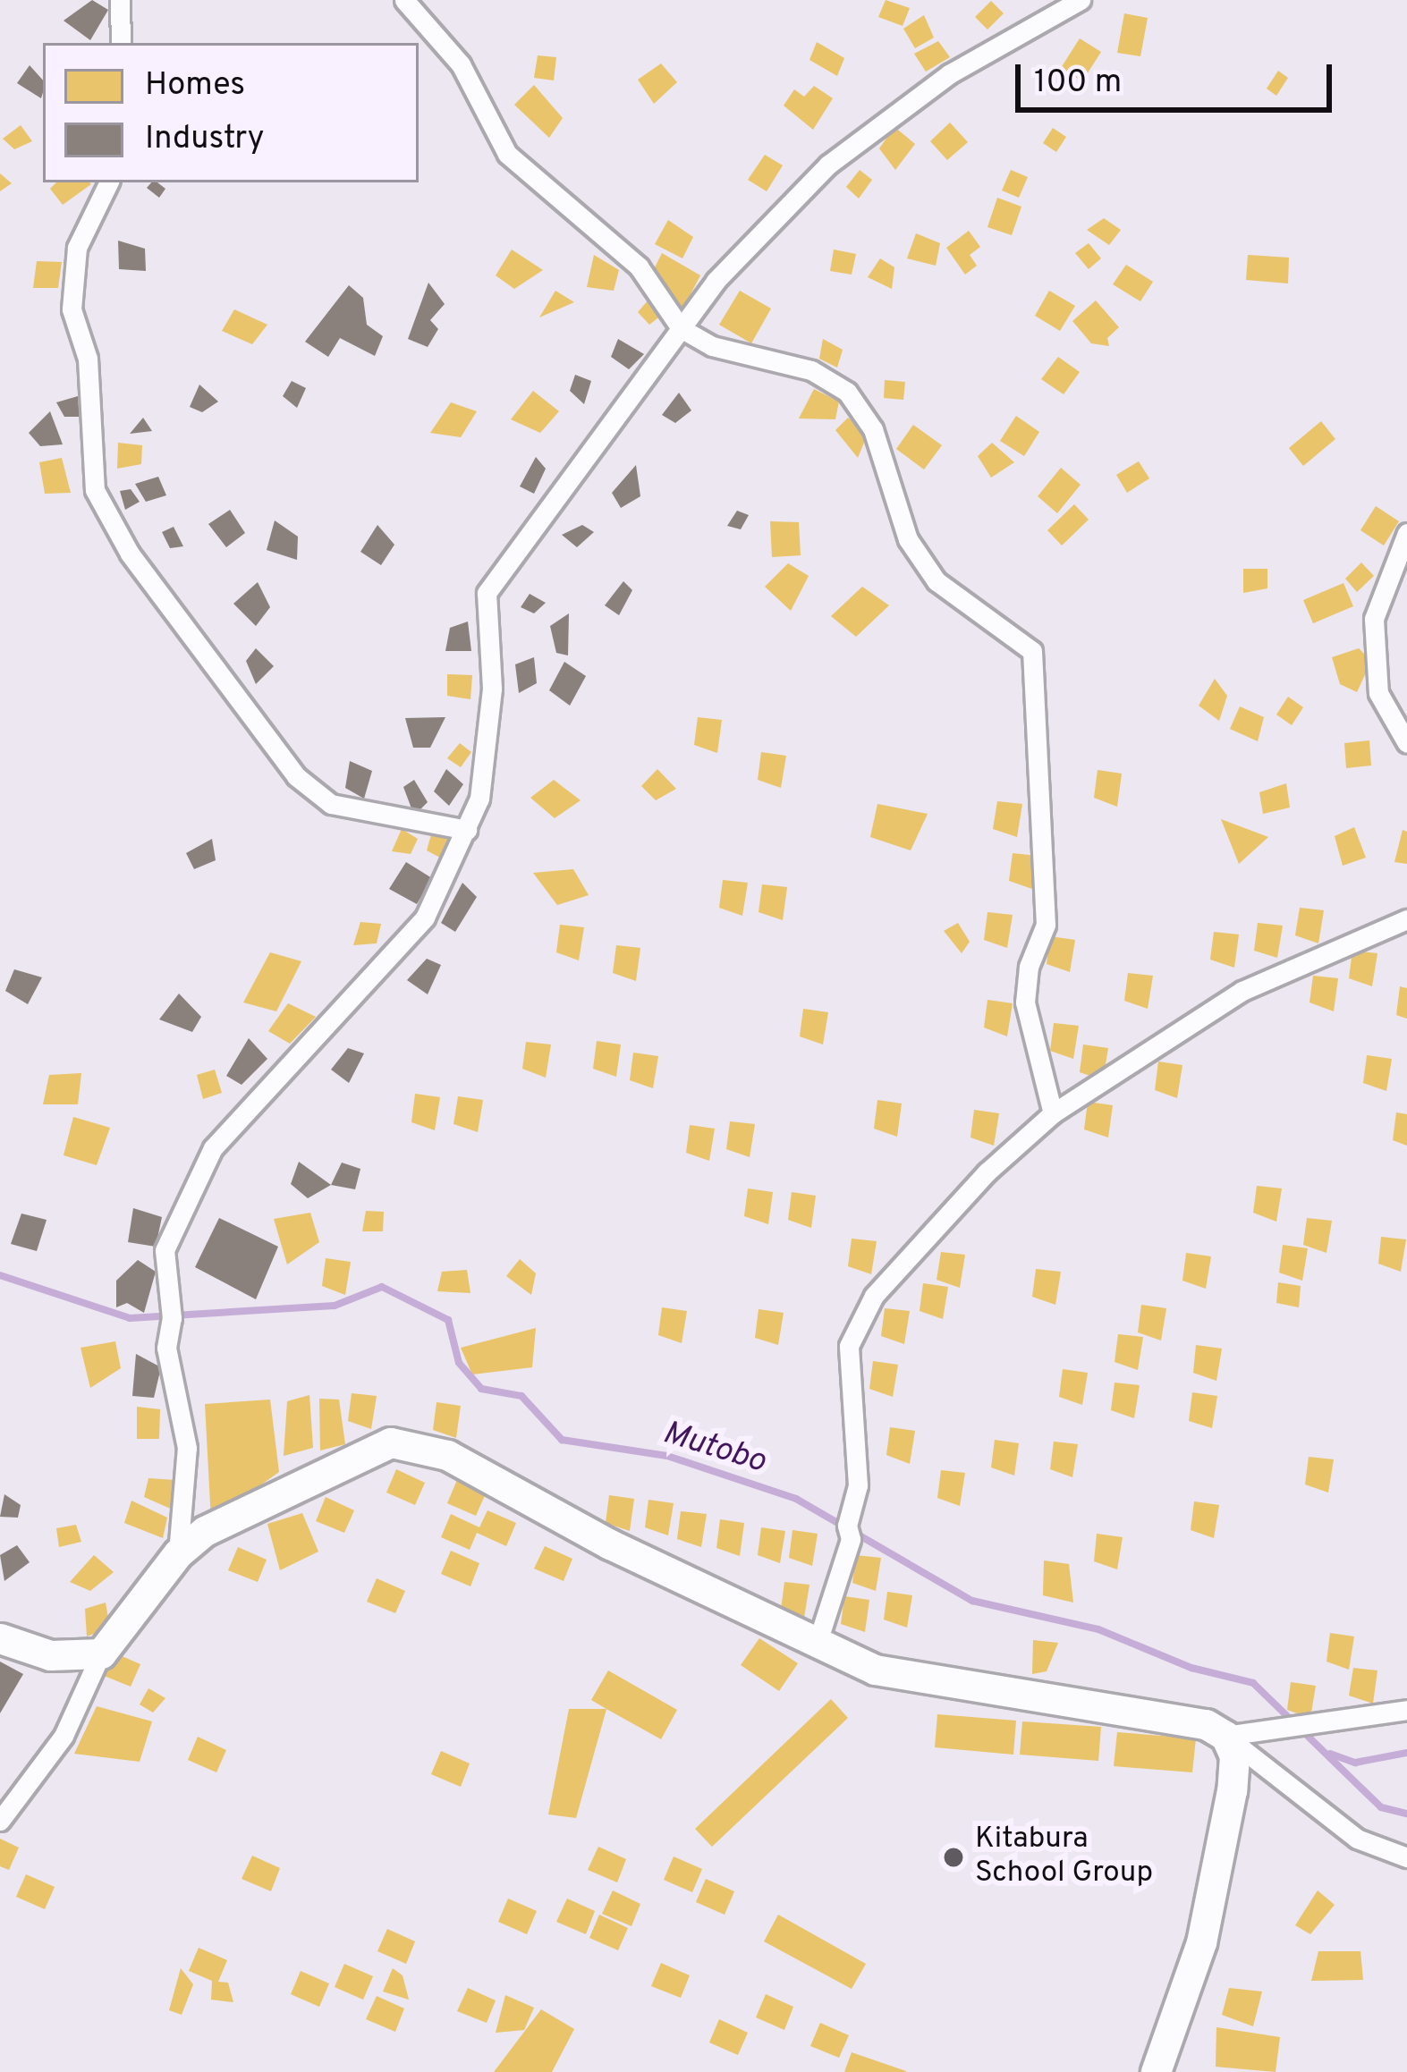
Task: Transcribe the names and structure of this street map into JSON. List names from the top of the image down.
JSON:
{
  "water": ["Mutobo"],
  "places": ["Kitabura School Group"],
  "legend": ["Homes", "Industry"],
  "scale_bar": "100 m"
}
